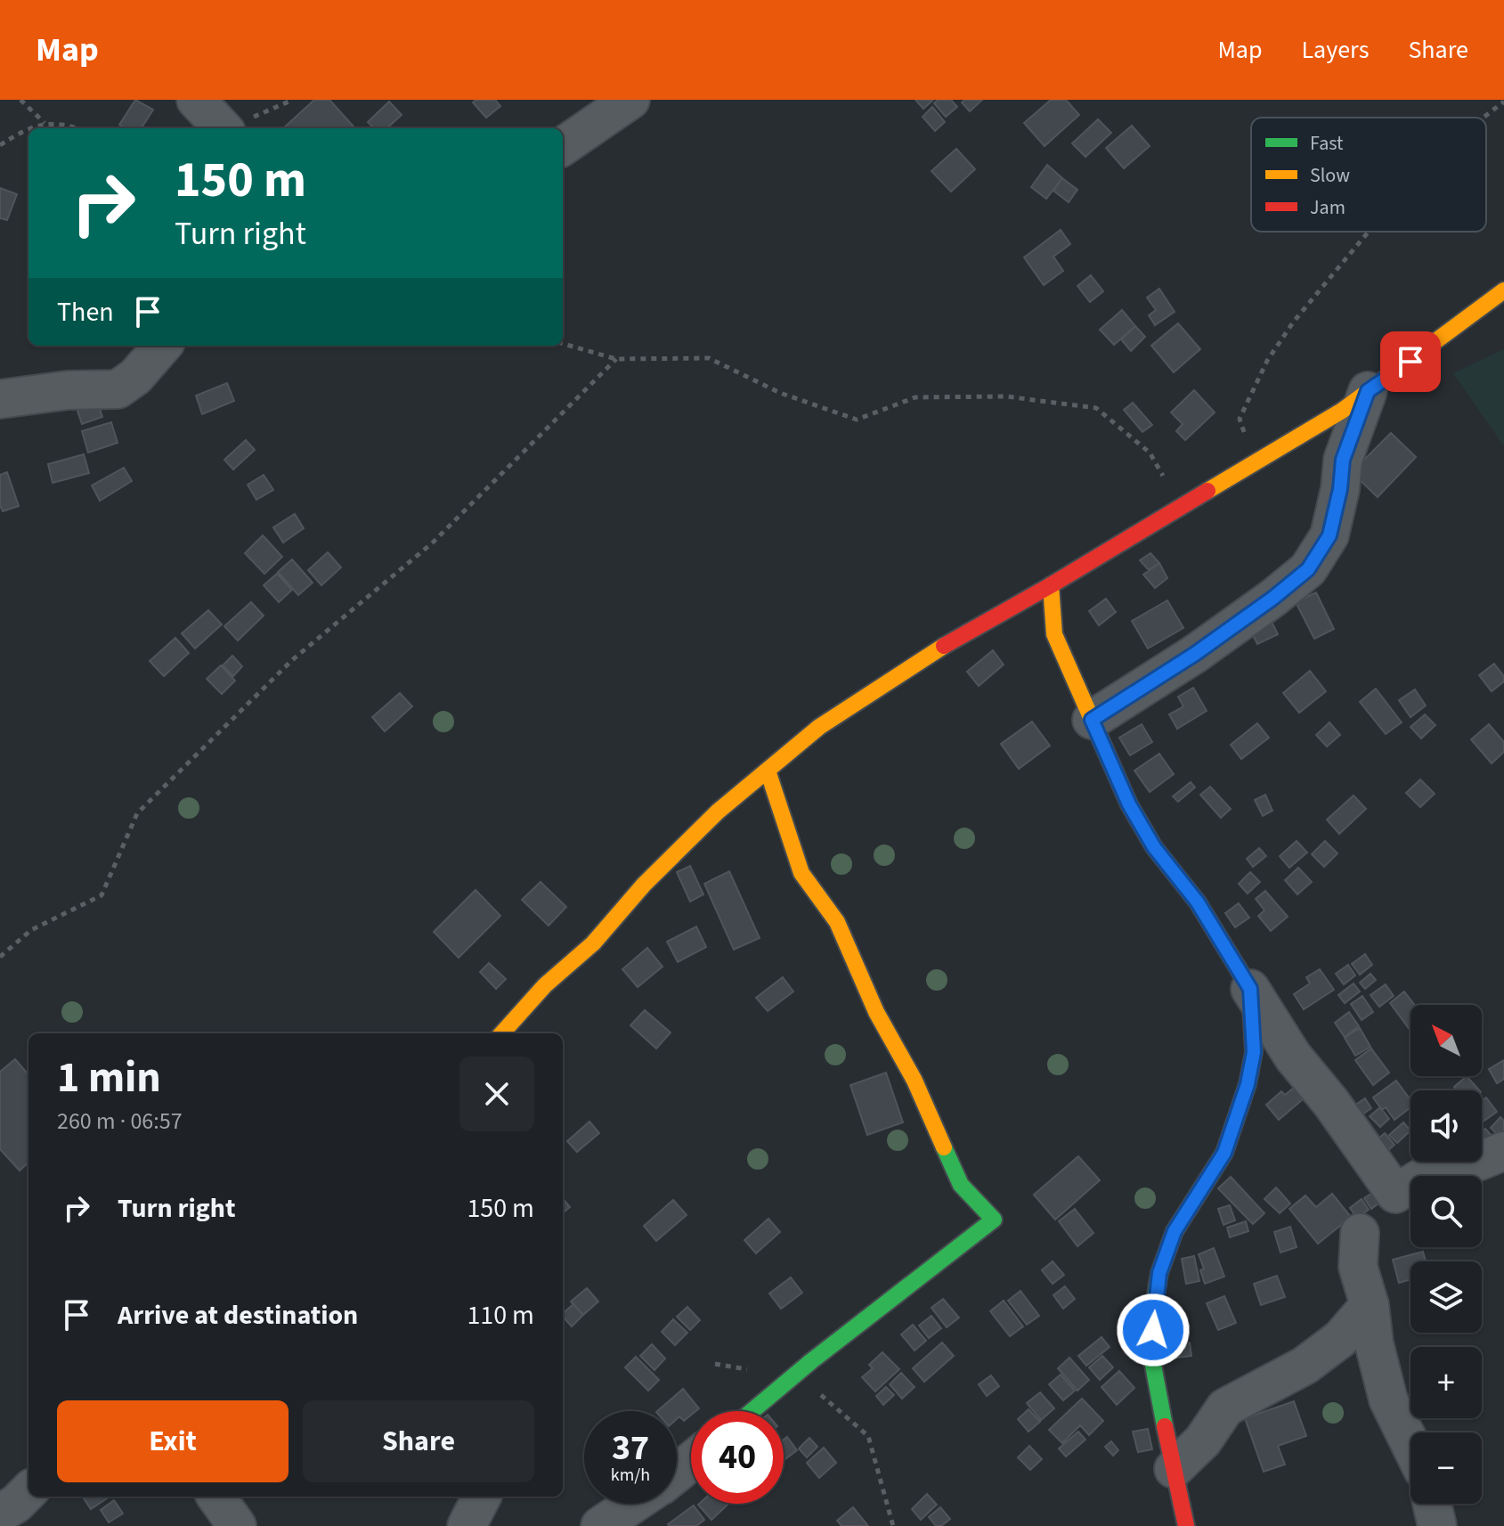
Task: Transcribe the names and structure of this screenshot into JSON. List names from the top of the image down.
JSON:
{
  "legend": ["Fast", "Slow", "Jam"],
  "north": "top left",
  "page": {
    "header": "Map",
    "nav": ["Map", "Layers", "Share"],
    "turn": ["150 m", "Turn right"],
    "then": "Then",
    "map_buttons": ["+", "−"],
    "heading": ["1 min", "260 m · 06:57"],
    "list": [
      {
        "name": "Turn right",
        "value": "150 m"
      },
      {
        "name": "Arrive at destination",
        "value": "110 m"
      }
    ],
    "buttons": ["Exit", "Share"],
    "speed": "37 km/h",
    "limit": "40"
  }
}
